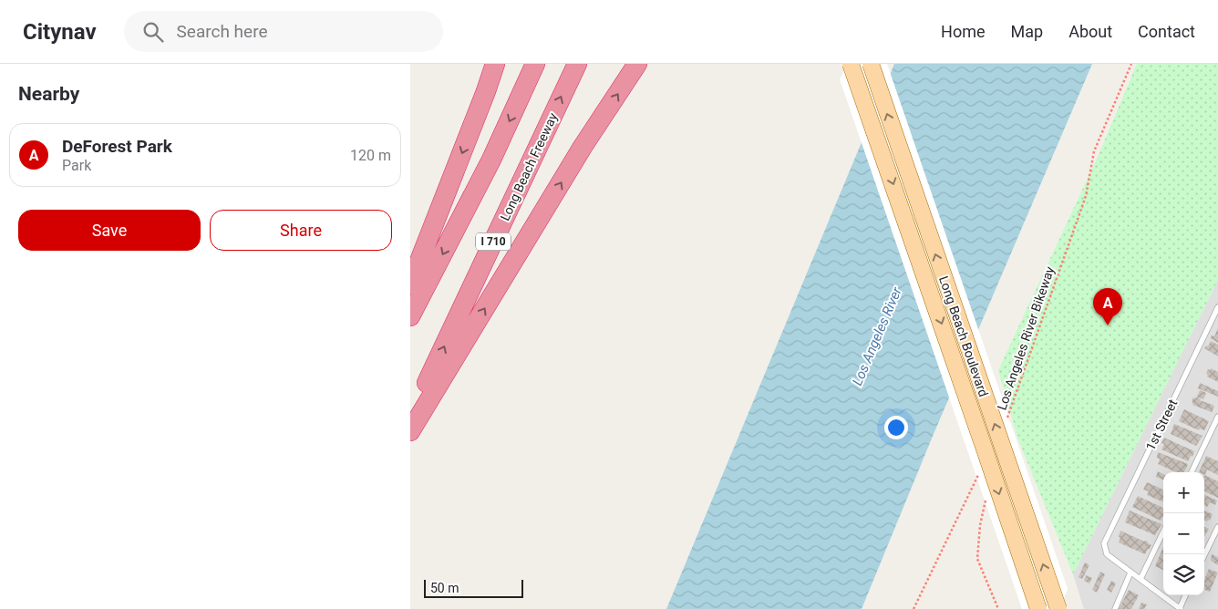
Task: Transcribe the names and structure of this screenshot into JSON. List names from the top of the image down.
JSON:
{
  "streets": {
    "highway": ["Long Beach Freeway", "I 710"],
    "main road": ["Long Beach Boulevard"],
    "lane": ["1st Street"],
    "path": ["Los Angeles River Bikeway"]
  },
  "water": ["Los Angeles River"],
  "scale_bar": "50 m",
  "page": {
    "header": "Citynav",
    "search": "Search here",
    "nav": [
      "Home",
      "Map",
      "About",
      "Contact"
    ],
    "heading": "Nearby",
    "list": [
      {
        "mark": "A",
        "name": "DeForest Park",
        "note": "Park",
        "value": "120 m"
      }
    ],
    "buttons": ["Save", "Share"],
    "pins": "A",
    "map_buttons": ["+", "−"],
    "scale": "50 m"
  }
}
